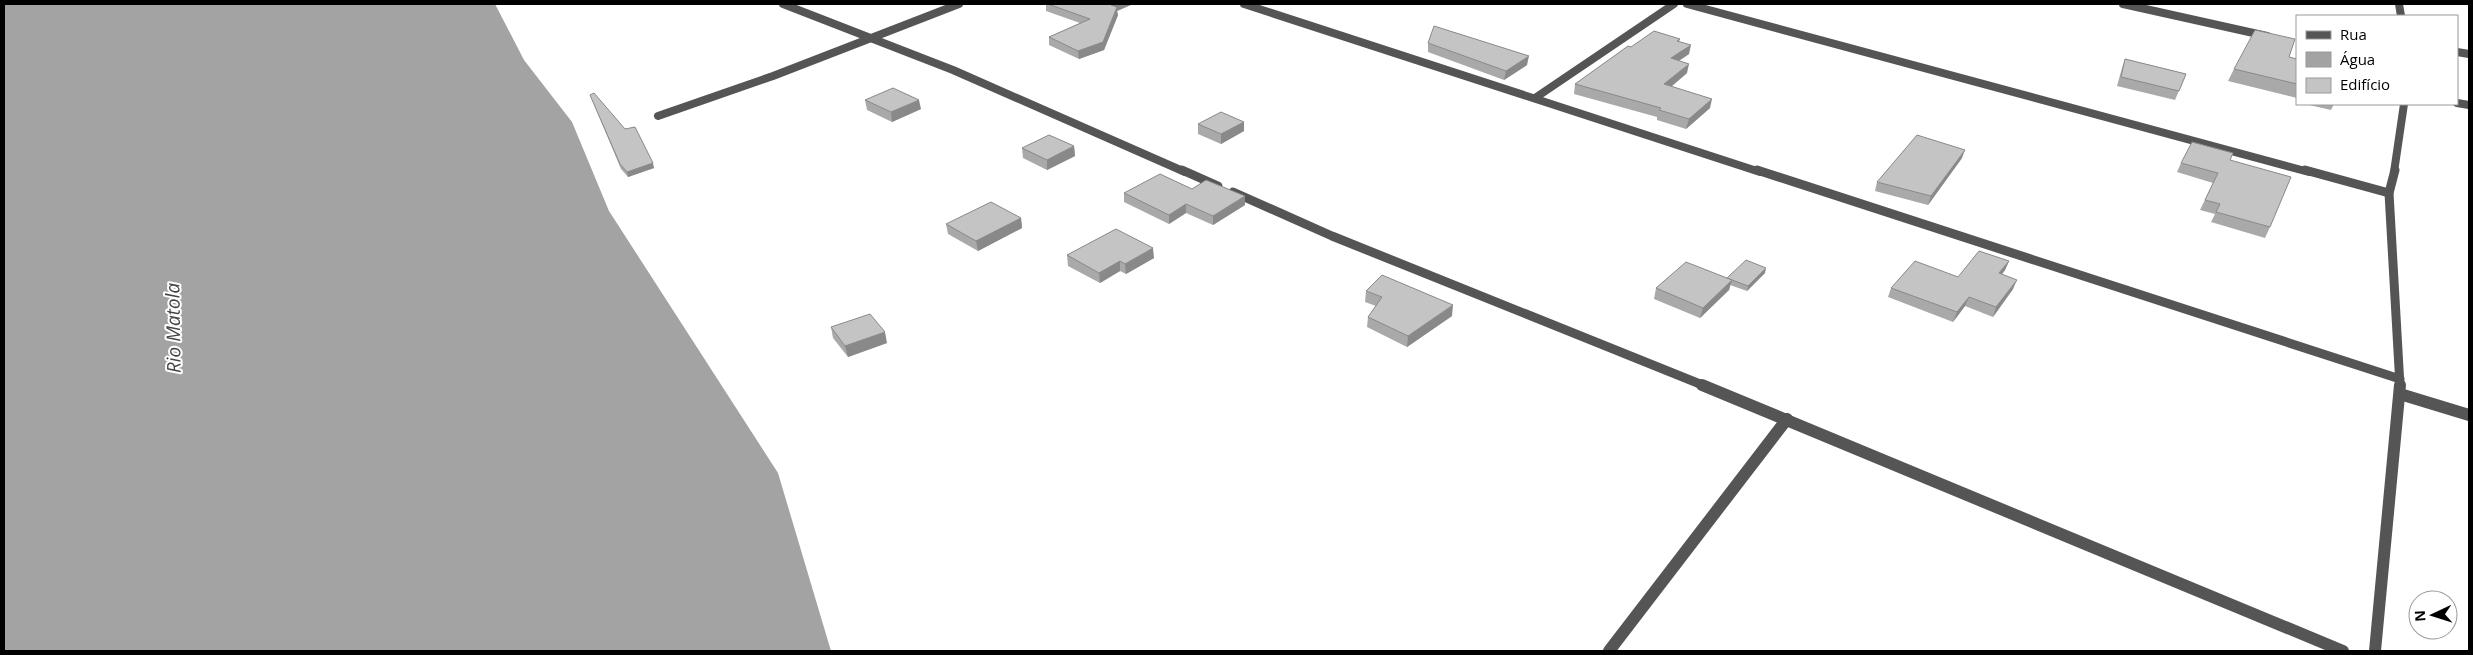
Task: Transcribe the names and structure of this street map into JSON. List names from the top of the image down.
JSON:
{
  "water": ["Rio Matola"],
  "legend": ["Rua", "Água", "Edifício"],
  "north": "left"
}
